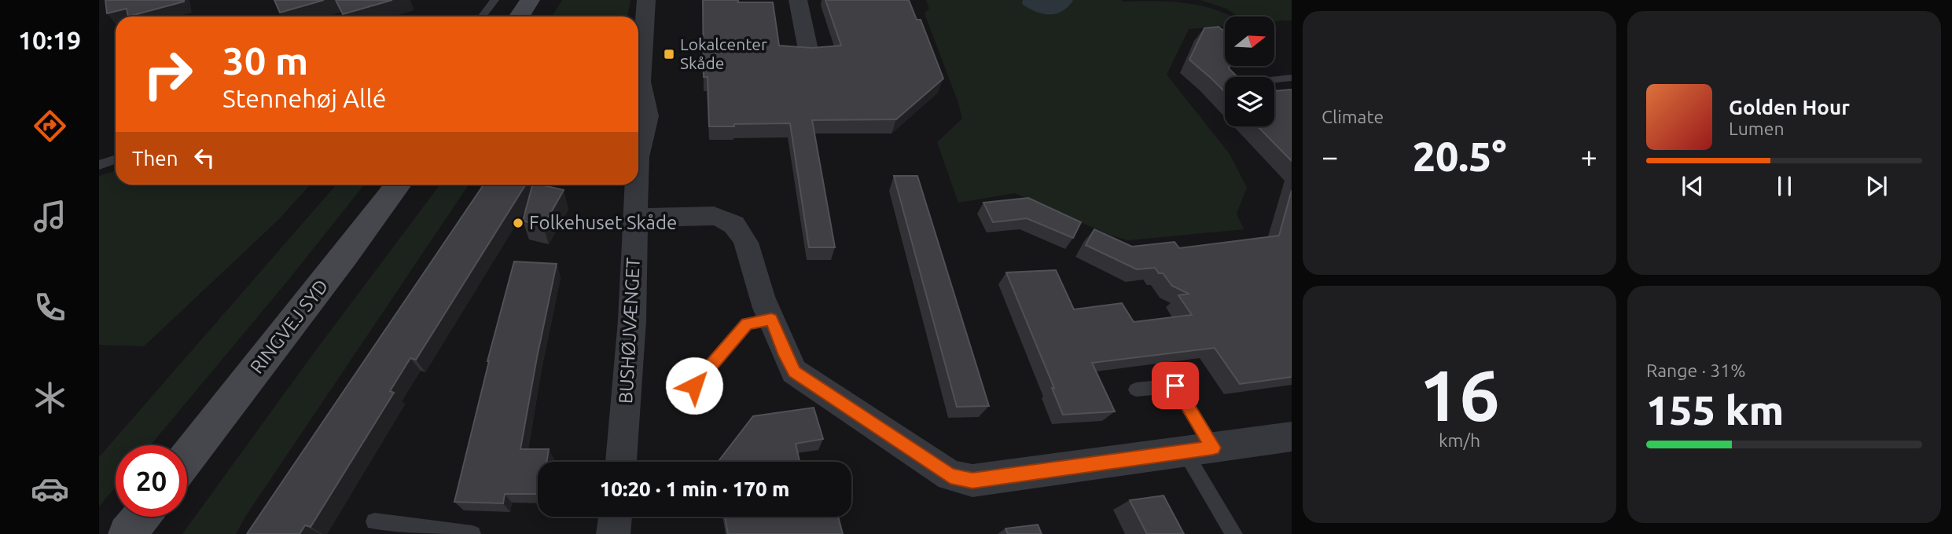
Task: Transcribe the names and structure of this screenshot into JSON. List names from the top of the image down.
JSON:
{
  "streets": {
    "main road": ["RINGVEJ SYD"],
    "street": ["BUSHØJVÆNGET"]
  },
  "places": {
    "transit": ["Lokalcenter Skåde"],
    "other": ["Folkehuset Skåde"]
  },
  "north": "right",
  "page": {
    "tabs": "10:19",
    "tile": [
      "Climate",
      ["16", "km/h"],
      ["Range · 31%", "155 km"]
    ],
    "turn": ["30 m", "Stennehøj Allé"],
    "song": ["Golden Hour", "Lumen"],
    "then": "Then",
    "heat": ["−", "20.5°", "+"],
    "limit": "20",
    "trip": "10:20 · 1 min · 170 m"
  }
}
